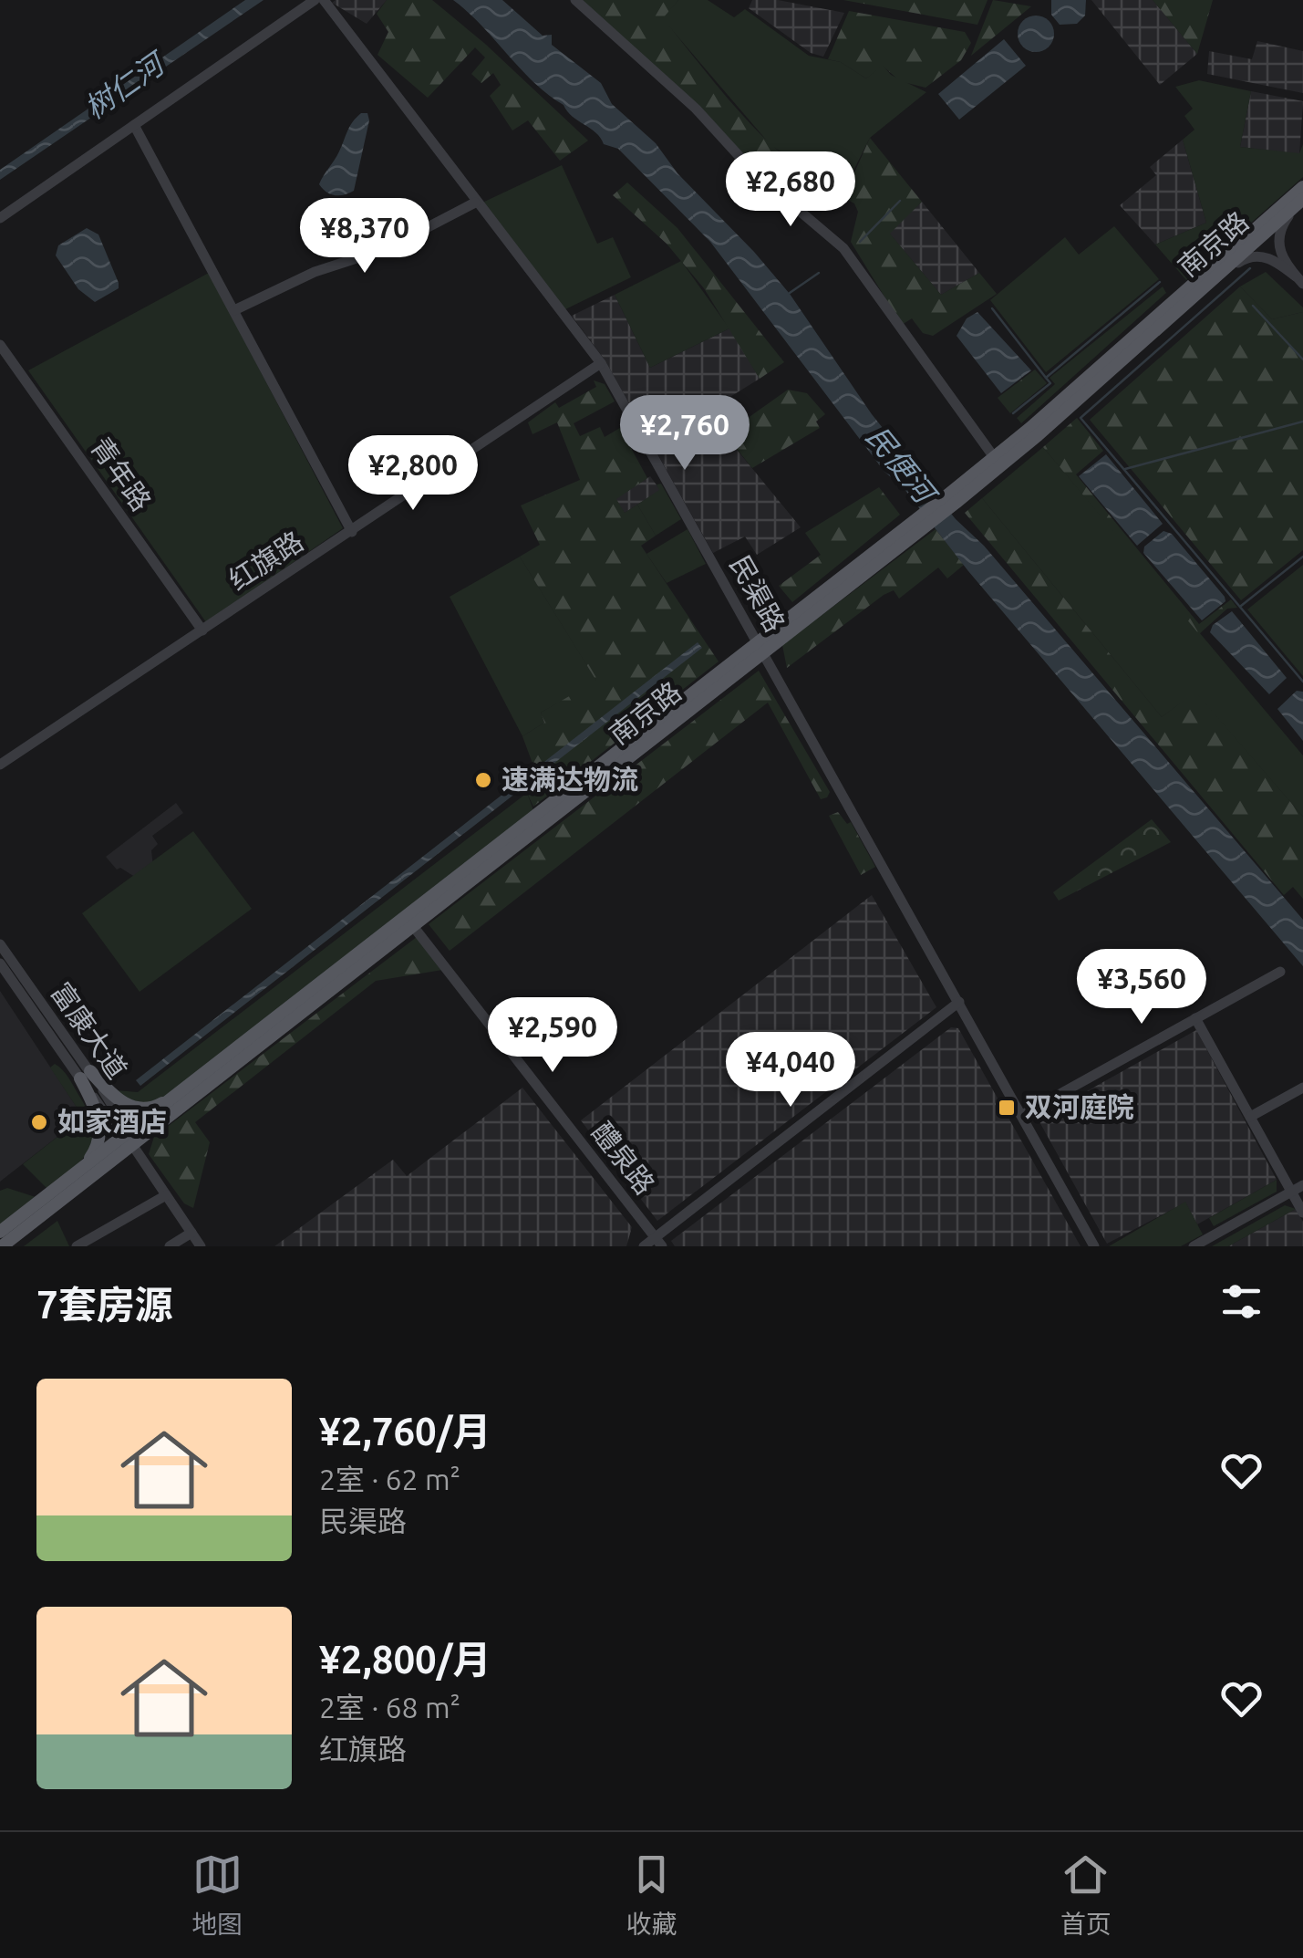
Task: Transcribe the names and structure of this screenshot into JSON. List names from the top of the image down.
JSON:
{
  "streets": {
    "main road": ["南京路"],
    "street": [
      "青年路",
      "红旗路",
      "民渠路",
      "富康大道",
      "醴泉路"
    ]
  },
  "crossings": [
    ["南京路", "民渠路"],
    ["南京路", "富康大道"],
    ["南京路", "醴泉路"],
    ["青年路", "红旗路"],
    ["红旗路", "民渠路"]
  ],
  "water": ["树仁河", "民便河"],
  "places": {
    "other": ["速满达物流", "如家酒店"],
    "transit": ["双河庭院"]
  },
  "page": {
    "price": [
      "¥2,680",
      "¥8,370",
      "¥2,760",
      "¥2,800",
      "¥3,560",
      "¥2,590",
      "¥4,040"
    ],
    "heading": "7套房源",
    "list": [
      {
        "name": "¥2,760/月",
        "note": "2室 · 62 m² · 民渠路"
      },
      {
        "name": "¥2,800/月",
        "note": "2室 · 68 m² · 红旗路"
      }
    ],
    "tabs": ["地图", "收藏", "首页"]
  }
}
